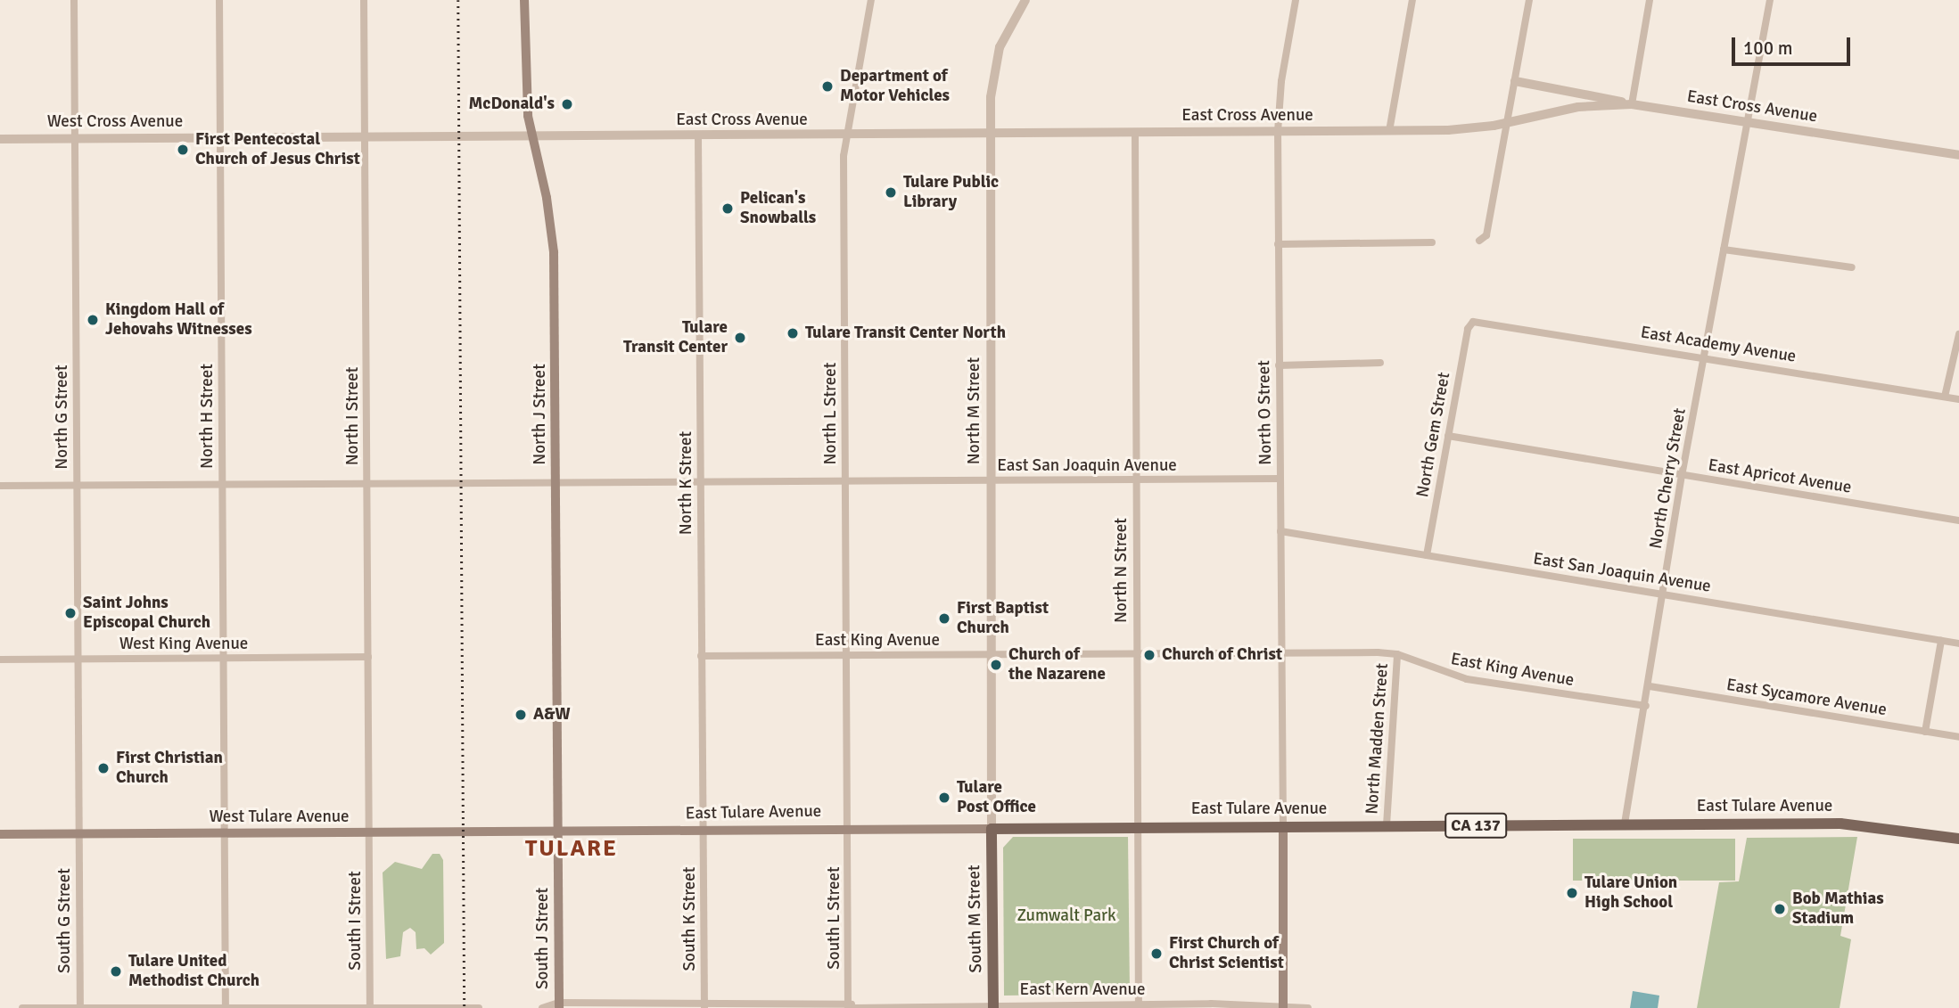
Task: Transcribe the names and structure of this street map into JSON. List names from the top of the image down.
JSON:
{
  "streets": {
    "main road": [
      "North J Street",
      "East Tulare Avenue",
      "West Tulare Avenue",
      "CA 137",
      "South M Street",
      "South J Street"
    ],
    "street": [
      "East Cross Avenue",
      "West Cross Avenue",
      "East Academy Avenue",
      "North M Street",
      "North O Street",
      "North L Street",
      "North H Street",
      "North I Street",
      "North G Street",
      "North Gem Street",
      "East San Joaquin Avenue",
      "East Apricot Avenue",
      "North Cherry Street",
      "North K Street",
      "North N Street",
      "East King Avenue",
      "West King Avenue",
      "East Sycamore Avenue",
      "North Madden Street",
      "South L Street",
      "South K Street",
      "South G Street",
      "South I Street",
      "East Kern Avenue"
    ]
  },
  "crossings": [
    ["East Cross Avenue", "West Cross Avenue"],
    ["East Cross Avenue", "North M Street"],
    ["East Cross Avenue", "North O Street"],
    ["East Cross Avenue", "North L Street"],
    ["East Cross Avenue", "North J Street"],
    ["East Cross Avenue", "North Cherry Street"],
    ["East Cross Avenue", "North K Street"],
    ["East Cross Avenue", "North N Street"],
    ["West Cross Avenue", "North J Street"],
    ["West Cross Avenue", "North H Street"],
    ["West Cross Avenue", "North I Street"],
    ["West Cross Avenue", "North G Street"],
    ["East Academy Avenue", "North Gem Street"],
    ["East Academy Avenue", "North Cherry Street"],
    ["North M Street", "East San Joaquin Avenue"],
    ["North M Street", "East King Avenue"],
    ["North M Street", "East Tulare Avenue"],
    ["North M Street", "South M Street"],
    ["North O Street", "East San Joaquin Avenue"],
    ["North O Street", "East King Avenue"],
    ["North O Street", "East Tulare Avenue"],
    ["North L Street", "East San Joaquin Avenue"],
    ["North L Street", "East King Avenue"],
    ["North L Street", "East Tulare Avenue"],
    ["North L Street", "South L Street"],
    ["North J Street", "East San Joaquin Avenue"],
    ["North J Street", "East Tulare Avenue"],
    ["North J Street", "West Tulare Avenue"],
    ["North J Street", "South J Street"],
    ["North H Street", "East San Joaquin Avenue"],
    ["North H Street", "West King Avenue"],
    ["North H Street", "West Tulare Avenue"],
    ["North I Street", "East San Joaquin Avenue"],
    ["North I Street", "West King Avenue"],
    ["North I Street", "West Tulare Avenue"],
    ["North I Street", "South I Street"],
    ["North G Street", "East San Joaquin Avenue"],
    ["North G Street", "West King Avenue"],
    ["North G Street", "West Tulare Avenue"],
    ["North G Street", "South G Street"],
    ["North Gem Street", "East San Joaquin Avenue"],
    ["North Gem Street", "East Apricot Avenue"],
    ["East San Joaquin Avenue", "North Cherry Street"],
    ["East San Joaquin Avenue", "North K Street"],
    ["East San Joaquin Avenue", "North N Street"],
    ["East Apricot Avenue", "North Cherry Street"],
    ["North Cherry Street", "East King Avenue"],
    ["North Cherry Street", "East Sycamore Avenue"],
    ["North Cherry Street", "East Tulare Avenue"],
    ["North K Street", "East King Avenue"],
    ["North K Street", "East Tulare Avenue"],
    ["North K Street", "South K Street"],
    ["North N Street", "East King Avenue"],
    ["North N Street", "East Tulare Avenue"],
    ["North N Street", "East Kern Avenue"],
    ["East King Avenue", "North Madden Street"],
    ["North Madden Street", "East Tulare Avenue"],
    ["East Tulare Avenue", "West Tulare Avenue"],
    ["East Tulare Avenue", "South L Street"],
    ["East Tulare Avenue", "South K Street"],
    ["East Tulare Avenue", "South M Street"],
    ["East Tulare Avenue", "South J Street"],
    ["West Tulare Avenue", "South G Street"],
    ["West Tulare Avenue", "South I Street"],
    ["West Tulare Avenue", "South J Street"],
    ["South L Street", "East Kern Avenue"],
    ["South K Street", "East Kern Avenue"],
    ["South M Street", "East Kern Avenue"],
    ["South J Street", "East Kern Avenue"]
  ],
  "districts": ["TULARE"],
  "parks": ["Zumwalt Park"],
  "places": [
    "Department of Motor Vehicles",
    "McDonald's",
    "First Pentecostal Church of Jesus Christ",
    "Tulare Public Library",
    "Pelican's Snowballs",
    "Kingdom Hall of Jehovahs Witnesses",
    "Tulare Transit Center North",
    "Tulare Transit Center",
    "Saint Johns Episcopal Church",
    "First Baptist Church",
    "Church of Christ",
    "Church of the Nazarene",
    "A&W",
    "First Christian Church",
    "Tulare Post Office",
    "Tulare Union High School",
    "Bob Mathias Stadium",
    "First Church of Christ Scientist",
    "Tulare United Methodist Church"
  ],
  "scale_bar": "100 m"
}
